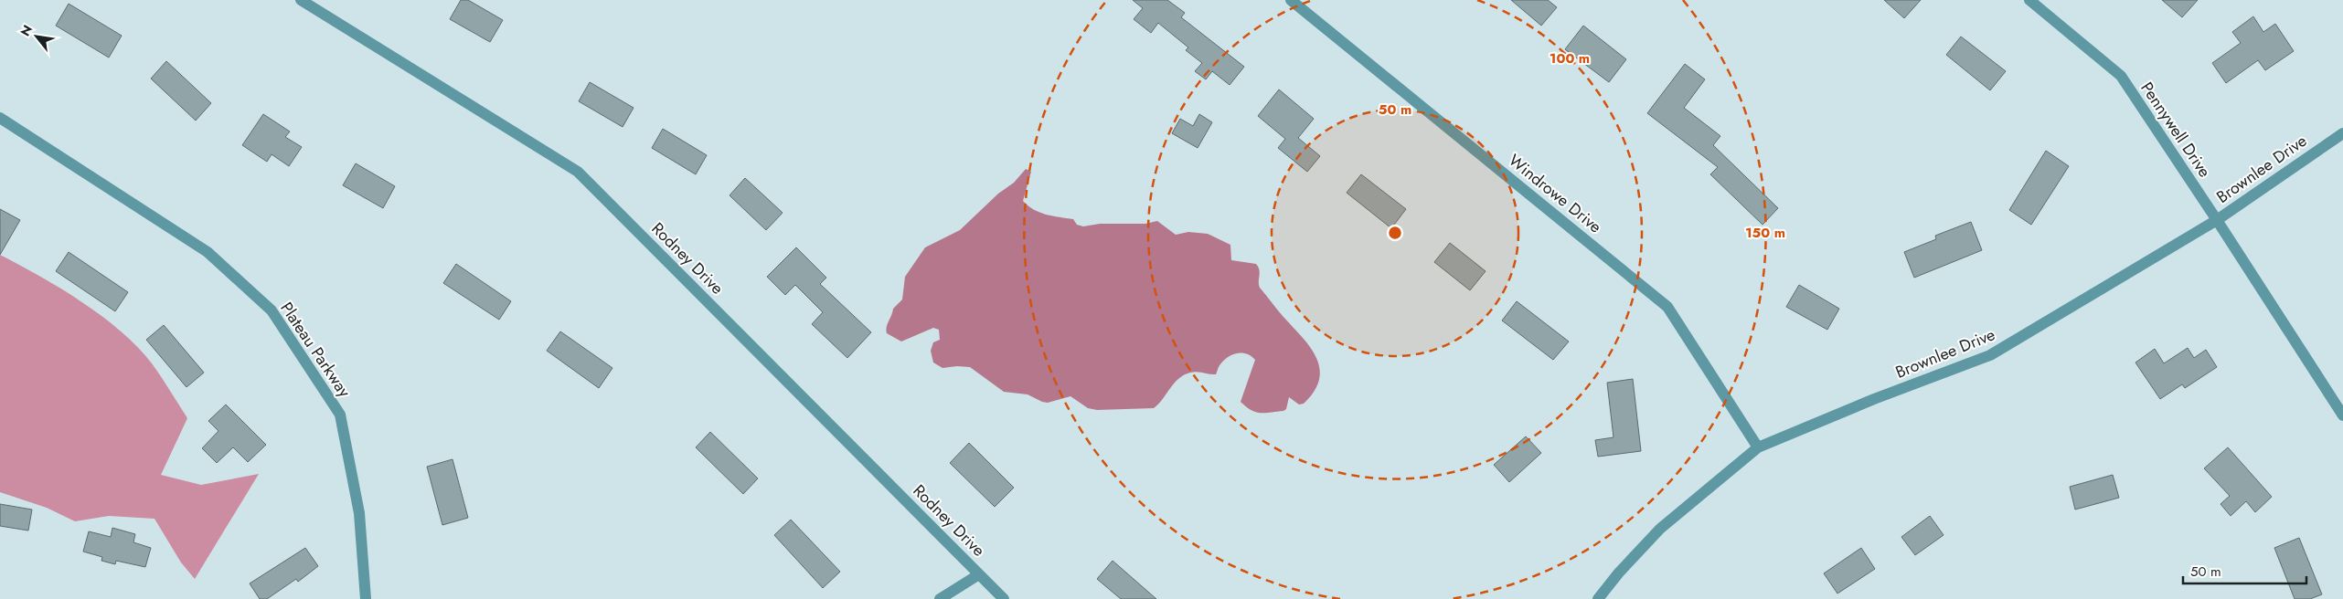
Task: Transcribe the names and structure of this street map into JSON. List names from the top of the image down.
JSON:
{
  "streets": {
    "street": [
      "Pennywell Drive",
      "Brownlee Drive",
      "Windrowe Drive",
      "Rodney Drive",
      "Plateau Parkway"
    ]
  },
  "crossings": [
    ["Pennywell Drive", "Brownlee Drive"],
    ["Brownlee Drive", "Windrowe Drive"]
  ],
  "scale_bar": "50 m",
  "north": "top left",
  "rings": ["100 m", "50 m", "150 m"]
}
